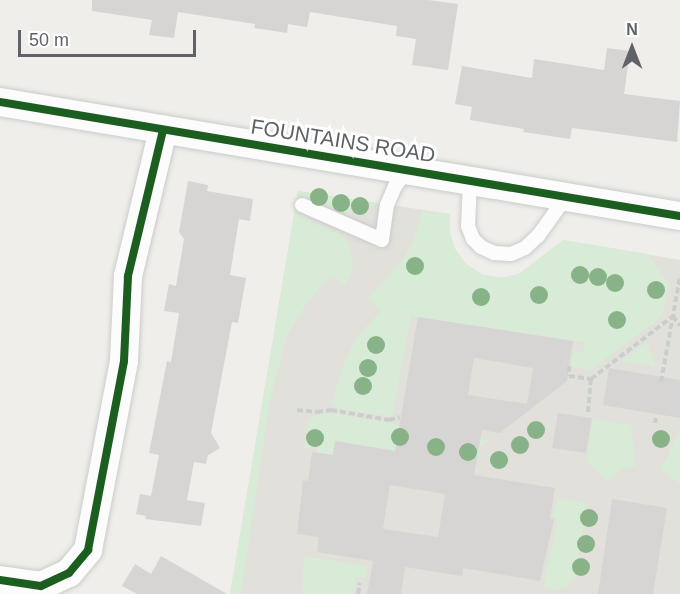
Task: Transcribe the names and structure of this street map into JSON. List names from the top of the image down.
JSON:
{
  "streets": {
    "street": ["FOUNTAINS ROAD"]
  },
  "scale_bar": "50 m",
  "north": "top"
}
